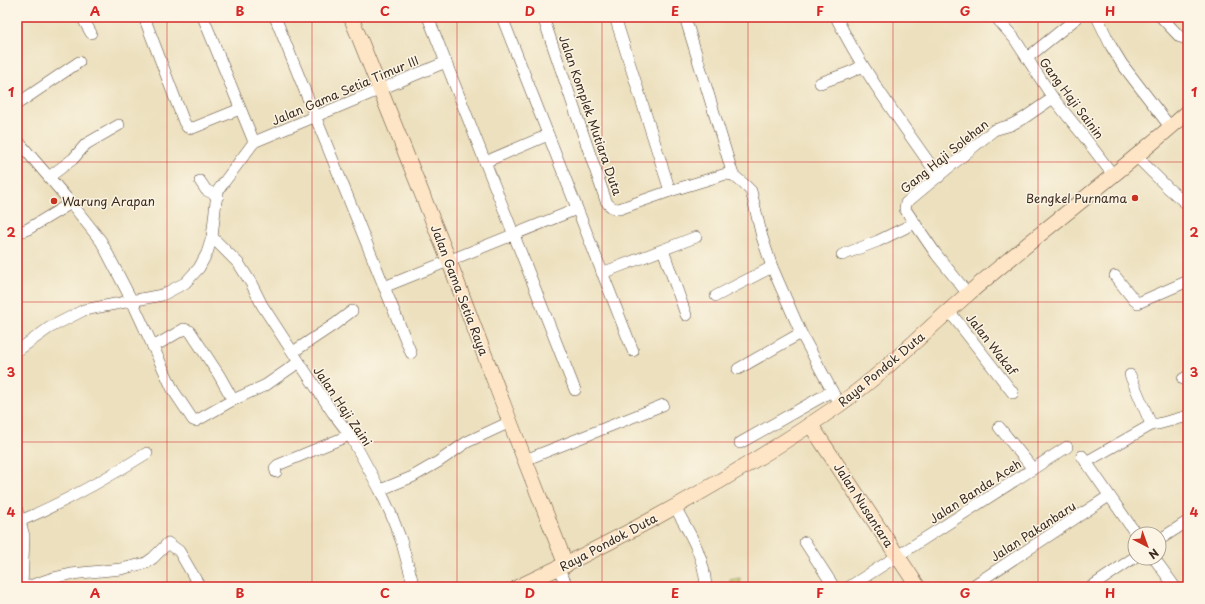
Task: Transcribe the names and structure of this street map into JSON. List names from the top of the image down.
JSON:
{
  "streets": {
    "main road": ["Jalan Gama Setia Raya", "Raya Pondok Duta", "Jalan Nusantara"],
    "street": [
      "Jalan Gama Setia Timur III",
      "Gang Haji Sainin",
      "Jalan Komplek Mutiara Duta",
      "Gang Haji Solehan",
      "Jalan Wakaf",
      "Jalan Haji Zaini",
      "Jalan Banda Aceh",
      "Jalan Pakanbaru"
    ]
  },
  "crossings": [
    ["Jalan Gama Setia Timur III", "Jalan Gama Setia Raya"],
    ["Gang Haji Sainin", "Gang Haji Solehan"],
    ["Gang Haji Sainin", "Raya Pondok Duta"],
    ["Gang Haji Solehan", "Raya Pondok Duta"],
    ["Jalan Gama Setia Raya", "Raya Pondok Duta"],
    ["Jalan Wakaf", "Raya Pondok Duta"],
    ["Raya Pondok Duta", "Jalan Nusantara"],
    ["Jalan Banda Aceh", "Jalan Nusantara"]
  ],
  "places": ["Bengkel Purnama", "Warung Arapan"],
  "north": "bottom right",
  "grid": {
    "columns": [
      "A",
      "B",
      "C",
      "D",
      "E",
      "F",
      "G",
      "H"
    ],
    "rows": [
      "1",
      "2",
      "3",
      "4"
    ]
  }
}
